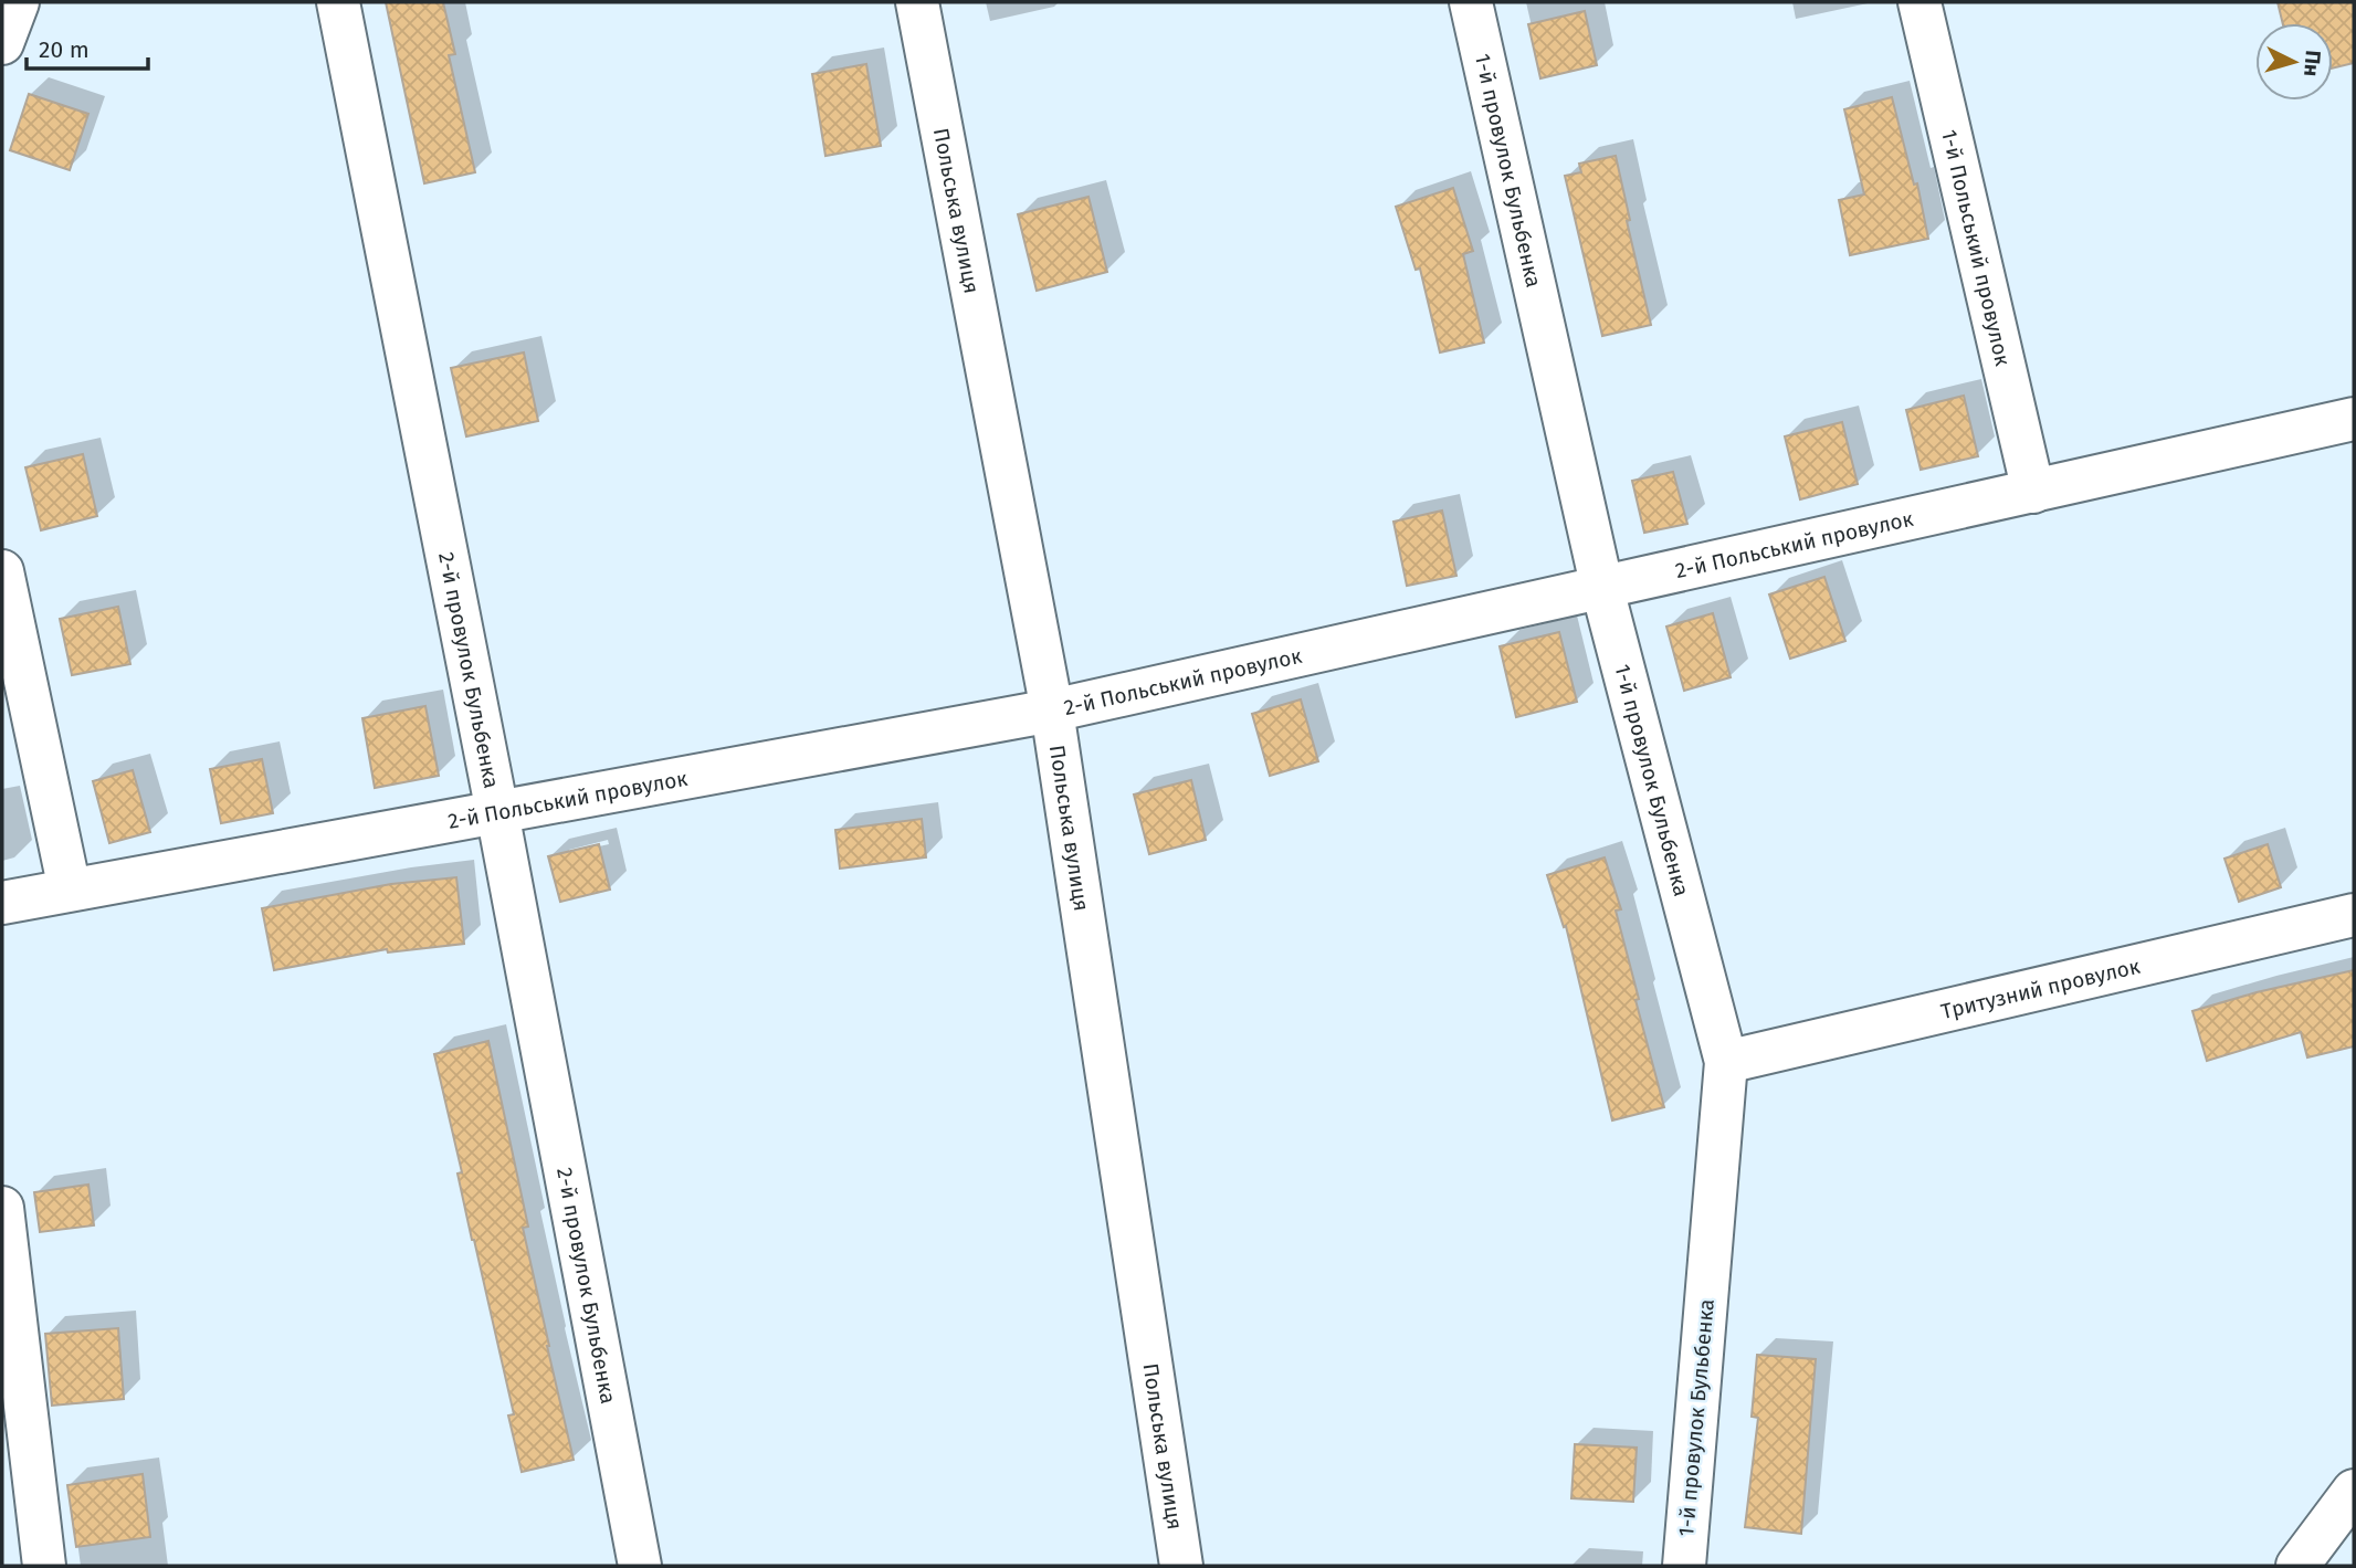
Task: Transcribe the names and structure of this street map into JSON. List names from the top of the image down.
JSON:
{
  "streets": {
    "street": [
      "1-й провулок Бульбенка",
      "Польська вулиця",
      "1-й Польський провулок",
      "2-й Польський провулок",
      "2-й провулок Бульбенка",
      "Тритузний провулок"
    ]
  },
  "crossings": [
    ["1-й провулок Бульбенка", "2-й Польський провулок"],
    ["1-й провулок Бульбенка", "Тритузний провулок"],
    ["Польська вулиця", "2-й Польський провулок"],
    ["1-й Польський провулок", "2-й Польський провулок"],
    ["2-й Польський провулок", "2-й провулок Бульбенка"]
  ],
  "scale_bar": "20 m",
  "north": "right"
}
